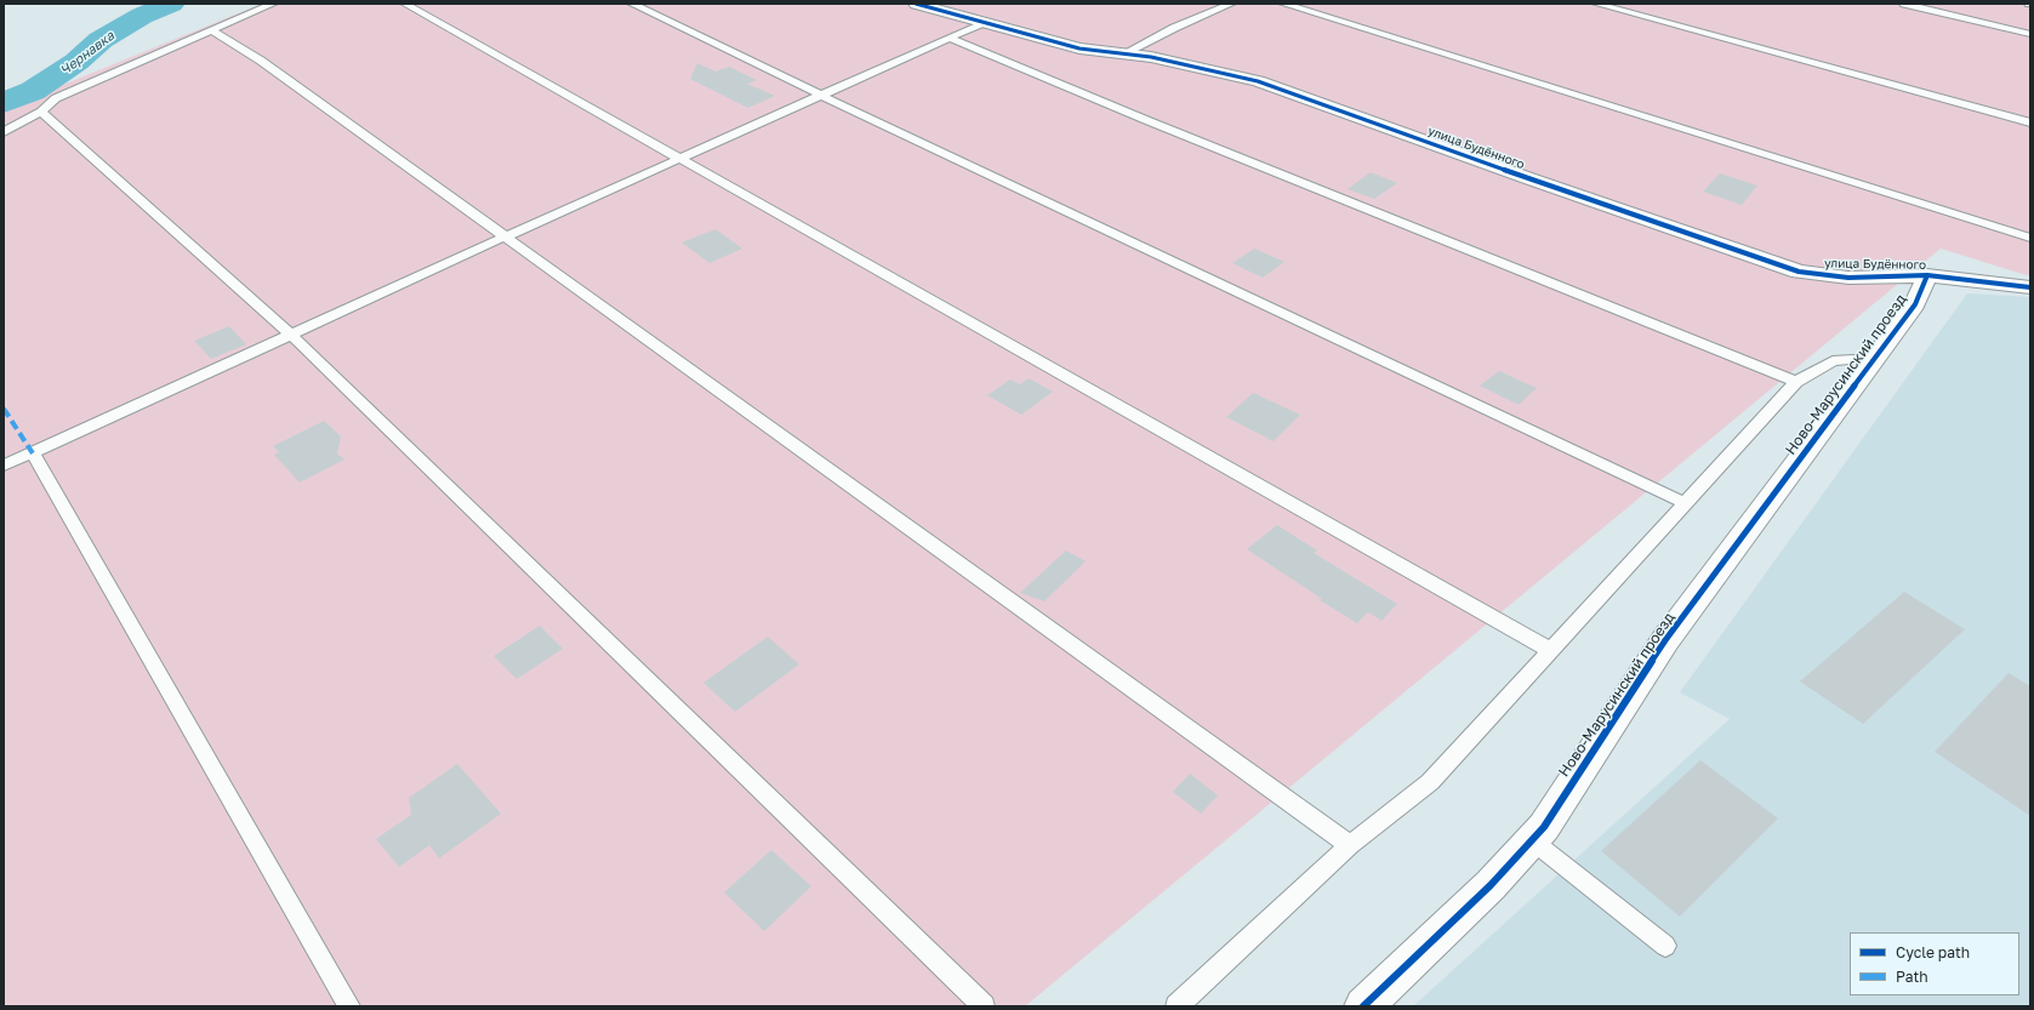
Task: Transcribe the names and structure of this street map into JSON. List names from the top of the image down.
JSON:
{
  "streets": {
    "street": ["улица Будённого", "Ново-Марусинский проезд"]
  },
  "crossings": [
    ["улица Будённого", "Ново-Марусинский проезд"]
  ],
  "water": ["Чернавка"],
  "legend": ["Cycle path", "Path"]
}
